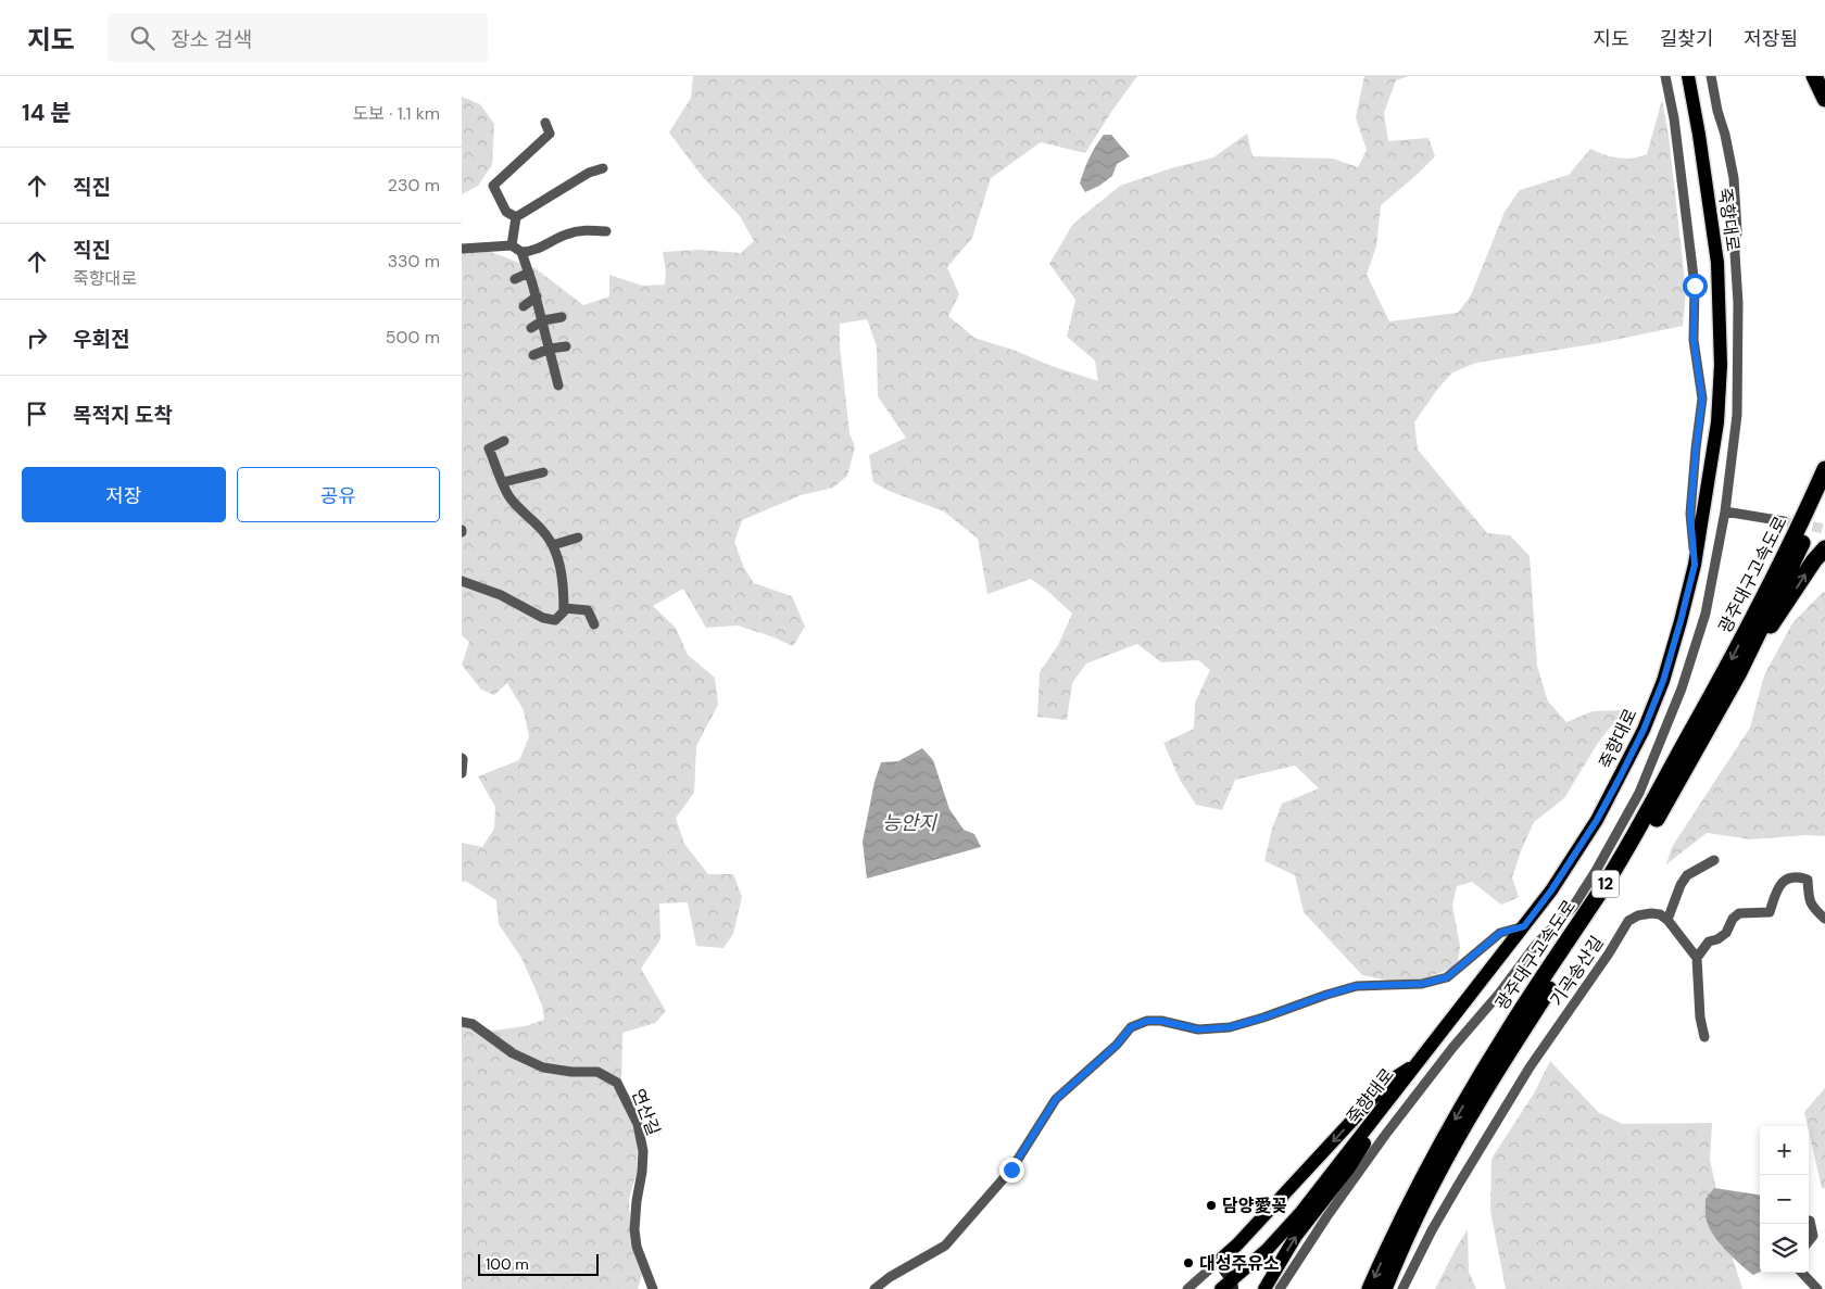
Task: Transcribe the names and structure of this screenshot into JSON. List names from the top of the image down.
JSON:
{
  "streets": {
    "highway": ["광주대구고속도로", "12"],
    "main road": ["죽향대로"],
    "street": ["기곡송산길", "연산길"]
  },
  "water": ["능안지"],
  "places": ["담양愛꽂", "대성주유소"],
  "scale_bar": "100 m",
  "page": {
    "header": "지도",
    "search": "장소 검색",
    "nav": ["지도", "길찾기", "저장됨"],
    "heading": ["14 분", "도보 · 1.1 km"],
    "list": [
      ["직진", "230 m"],
      ["직진", "죽향대로", "330 m"],
      ["우회전", "500 m"],
      "목적지 도착"
    ],
    "buttons": ["저장", "공유"],
    "map_buttons": ["+", "−"],
    "scale": "100 m"
  }
}
